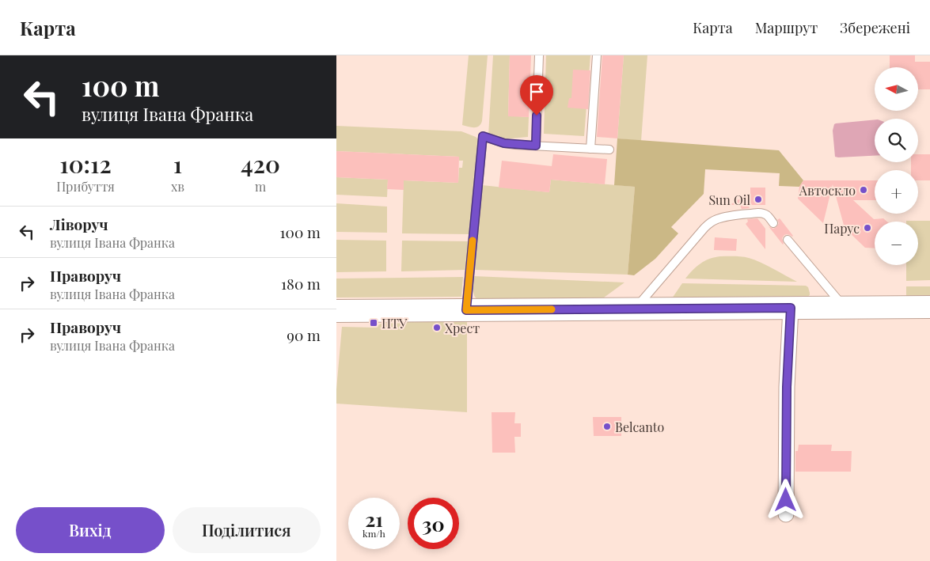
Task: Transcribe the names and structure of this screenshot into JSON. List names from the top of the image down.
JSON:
{
  "places": {
    "other": [
      "Автоскло",
      "Sun Oil",
      "Парус",
      "Хрест",
      "Belcanto"
    ],
    "transit": ["ПТУ"]
  },
  "north": "left",
  "page": {
    "header": "Карта",
    "nav": ["Карта", "Маршрут", "Збережені"],
    "turn": ["100 m", "вулиця Івана Франка"],
    "map_buttons": ["+", "−"],
    "eta": [
      "10:12",
      "Прибуття",
      "1",
      "хв",
      "420",
      "m"
    ],
    "list": [
      {
        "name": "Ліворуч",
        "note": "вулиця Івана Франка",
        "value": "100 m"
      },
      {
        "name": "Праворуч",
        "note": "вулиця Івана Франка",
        "value": "180 m"
      },
      {
        "name": "Праворуч",
        "note": "вулиця Івана Франка",
        "value": "90 m"
      }
    ],
    "speed": "21 km/h",
    "limit": "30",
    "buttons": ["Вихід", "Поділитися"]
  }
}
